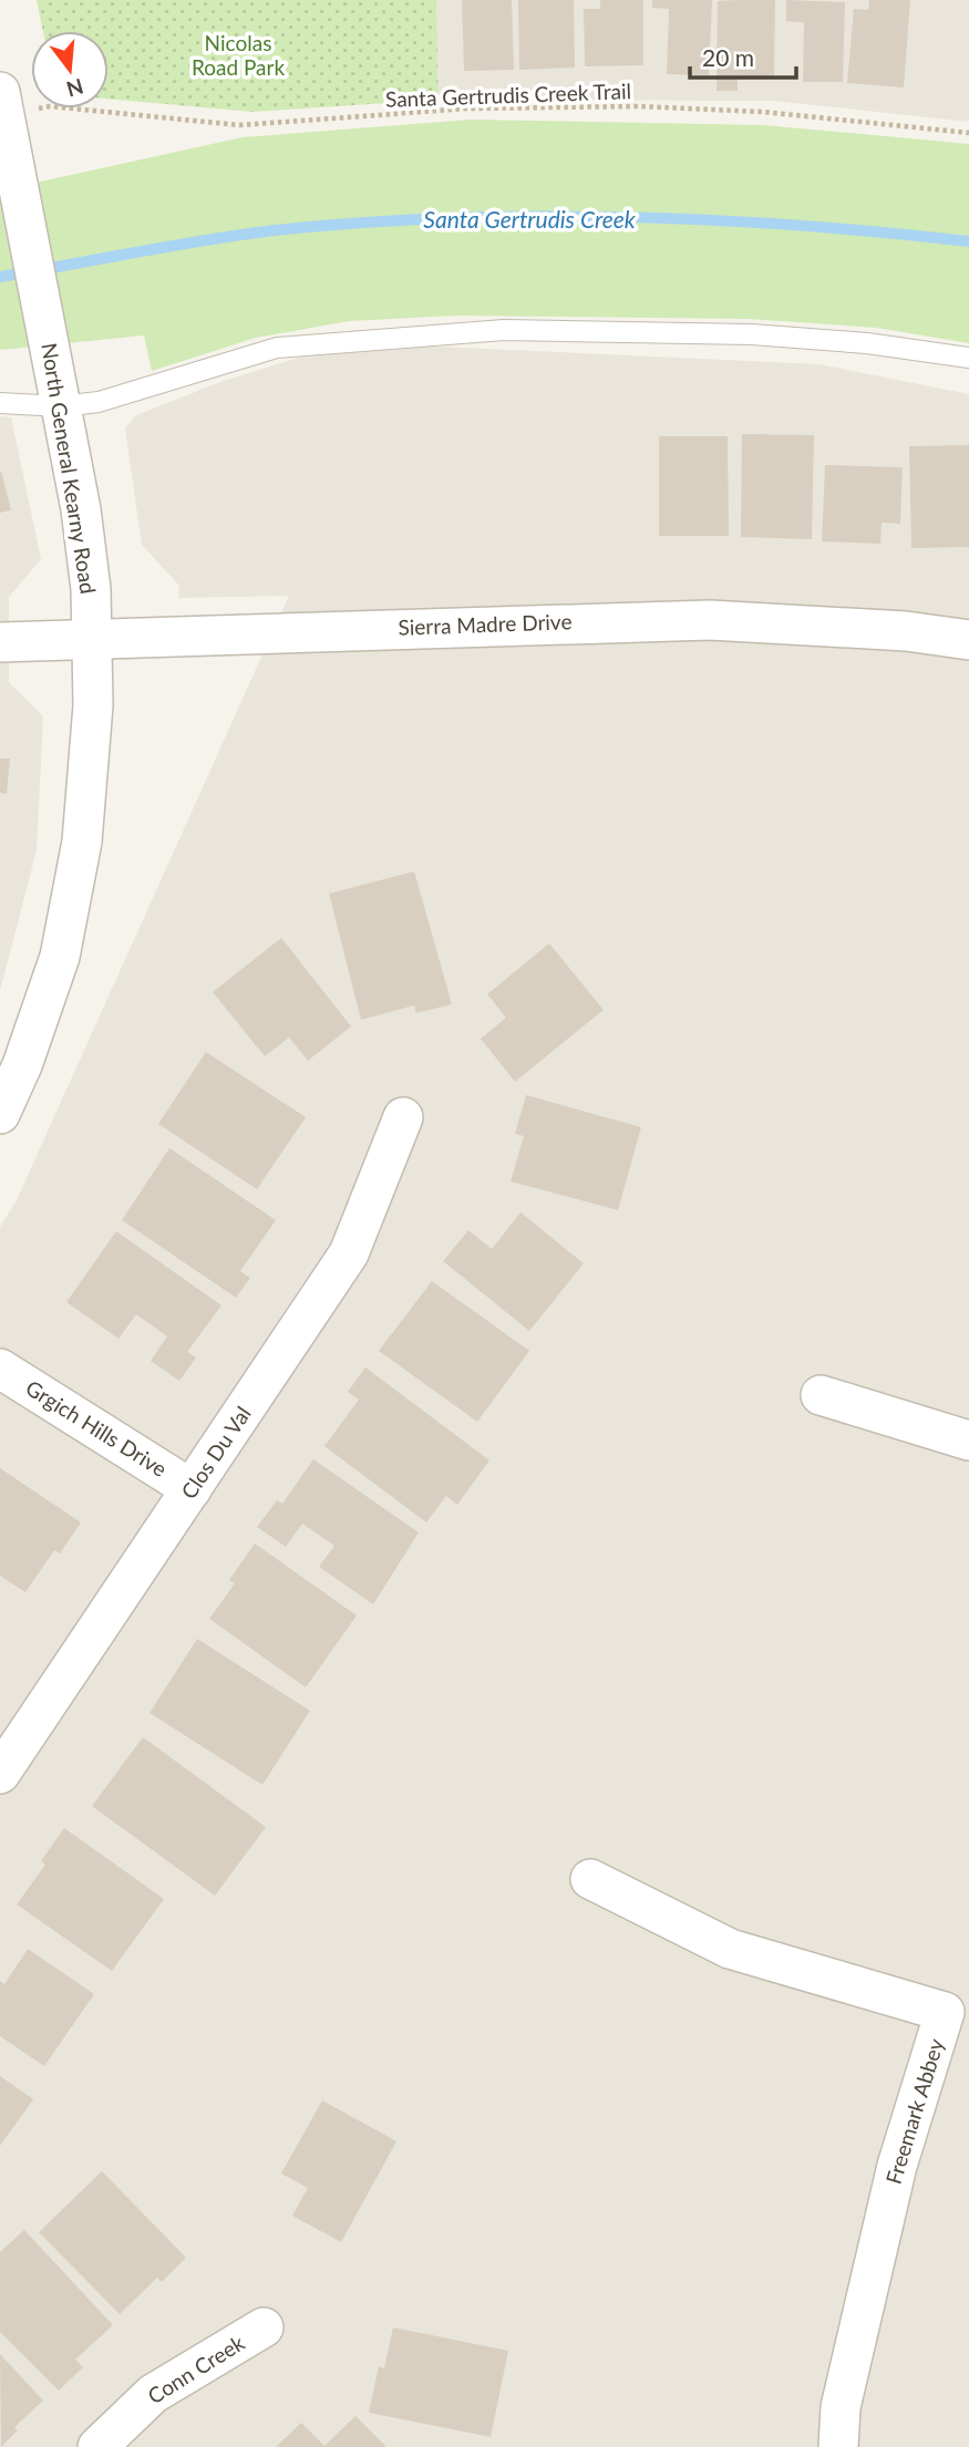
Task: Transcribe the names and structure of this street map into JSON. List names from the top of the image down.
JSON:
{
  "streets": {
    "street": [
      "North General Kearny Road",
      "Sierra Madre Drive",
      "Grgich Hills Drive",
      "Clos Du Val",
      "Freemark Abbey",
      "Conn Creek"
    ],
    "path": ["Santa Gertrudis Creek Trail"]
  },
  "crossings": [
    ["North General Kearny Road", "Sierra Madre Drive"],
    ["Grgich Hills Drive", "Clos Du Val"]
  ],
  "water": ["Santa Gertrudis Creek"],
  "parks": ["Nicolas Road Park"],
  "scale_bar": "20 m",
  "north": "bottom"
}
